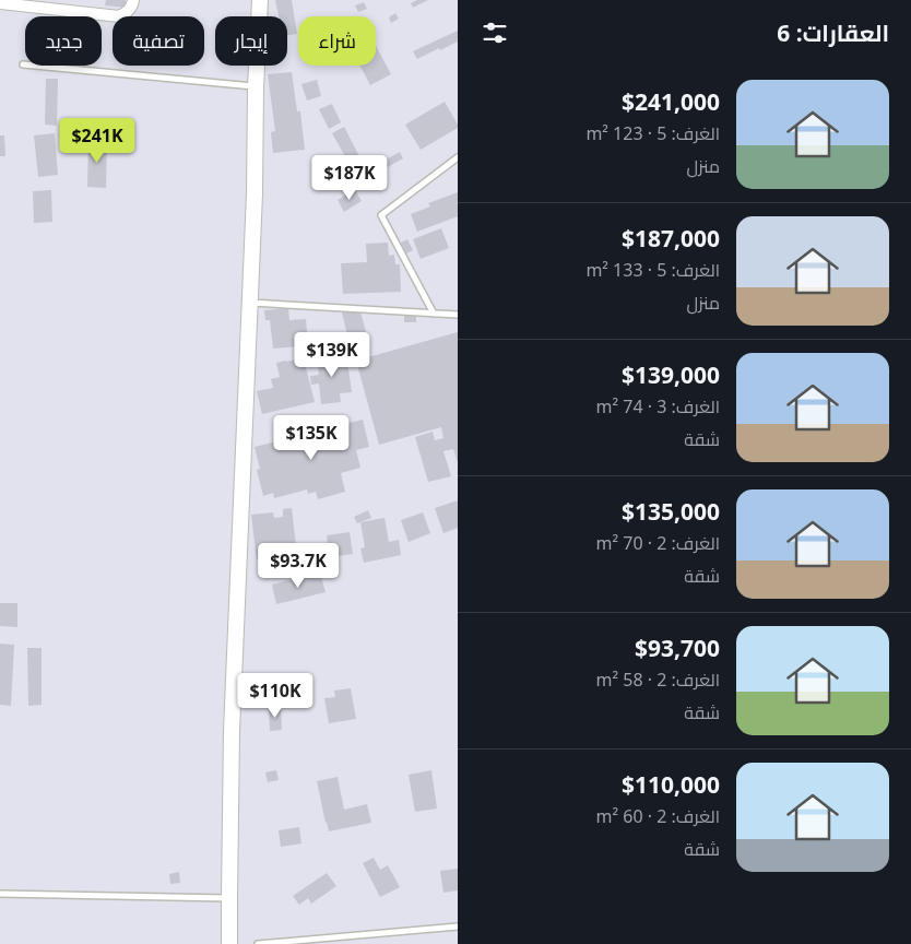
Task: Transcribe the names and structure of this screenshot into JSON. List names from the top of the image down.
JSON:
{
  "page": {
    "heading": "العقارات: 6",
    "chip": [
      "شراء",
      "إيجار",
      "تصفية",
      "جديد"
    ],
    "list": [
      {
        "name": "$241,000",
        "note": "الغرف: 5 · 123 m² · منزل"
      },
      {
        "name": "$187,000",
        "note": "الغرف: 5 · 133 m² · منزل"
      },
      {
        "name": "$139,000",
        "note": "الغرف: 3 · 74 m² · شقة"
      },
      {
        "name": "$135,000",
        "note": "الغرف: 2 · 70 m² · شقة"
      },
      {
        "name": "$93,700",
        "note": "الغرف: 2 · 58 m² · شقة"
      },
      {
        "name": "$110,000",
        "note": "الغرف: 2 · 60 m² · شقة"
      }
    ],
    "price": [
      "$241K",
      "$187K",
      "$139K",
      "$135K",
      "$93.7K",
      "$110K"
    ]
  }
}
